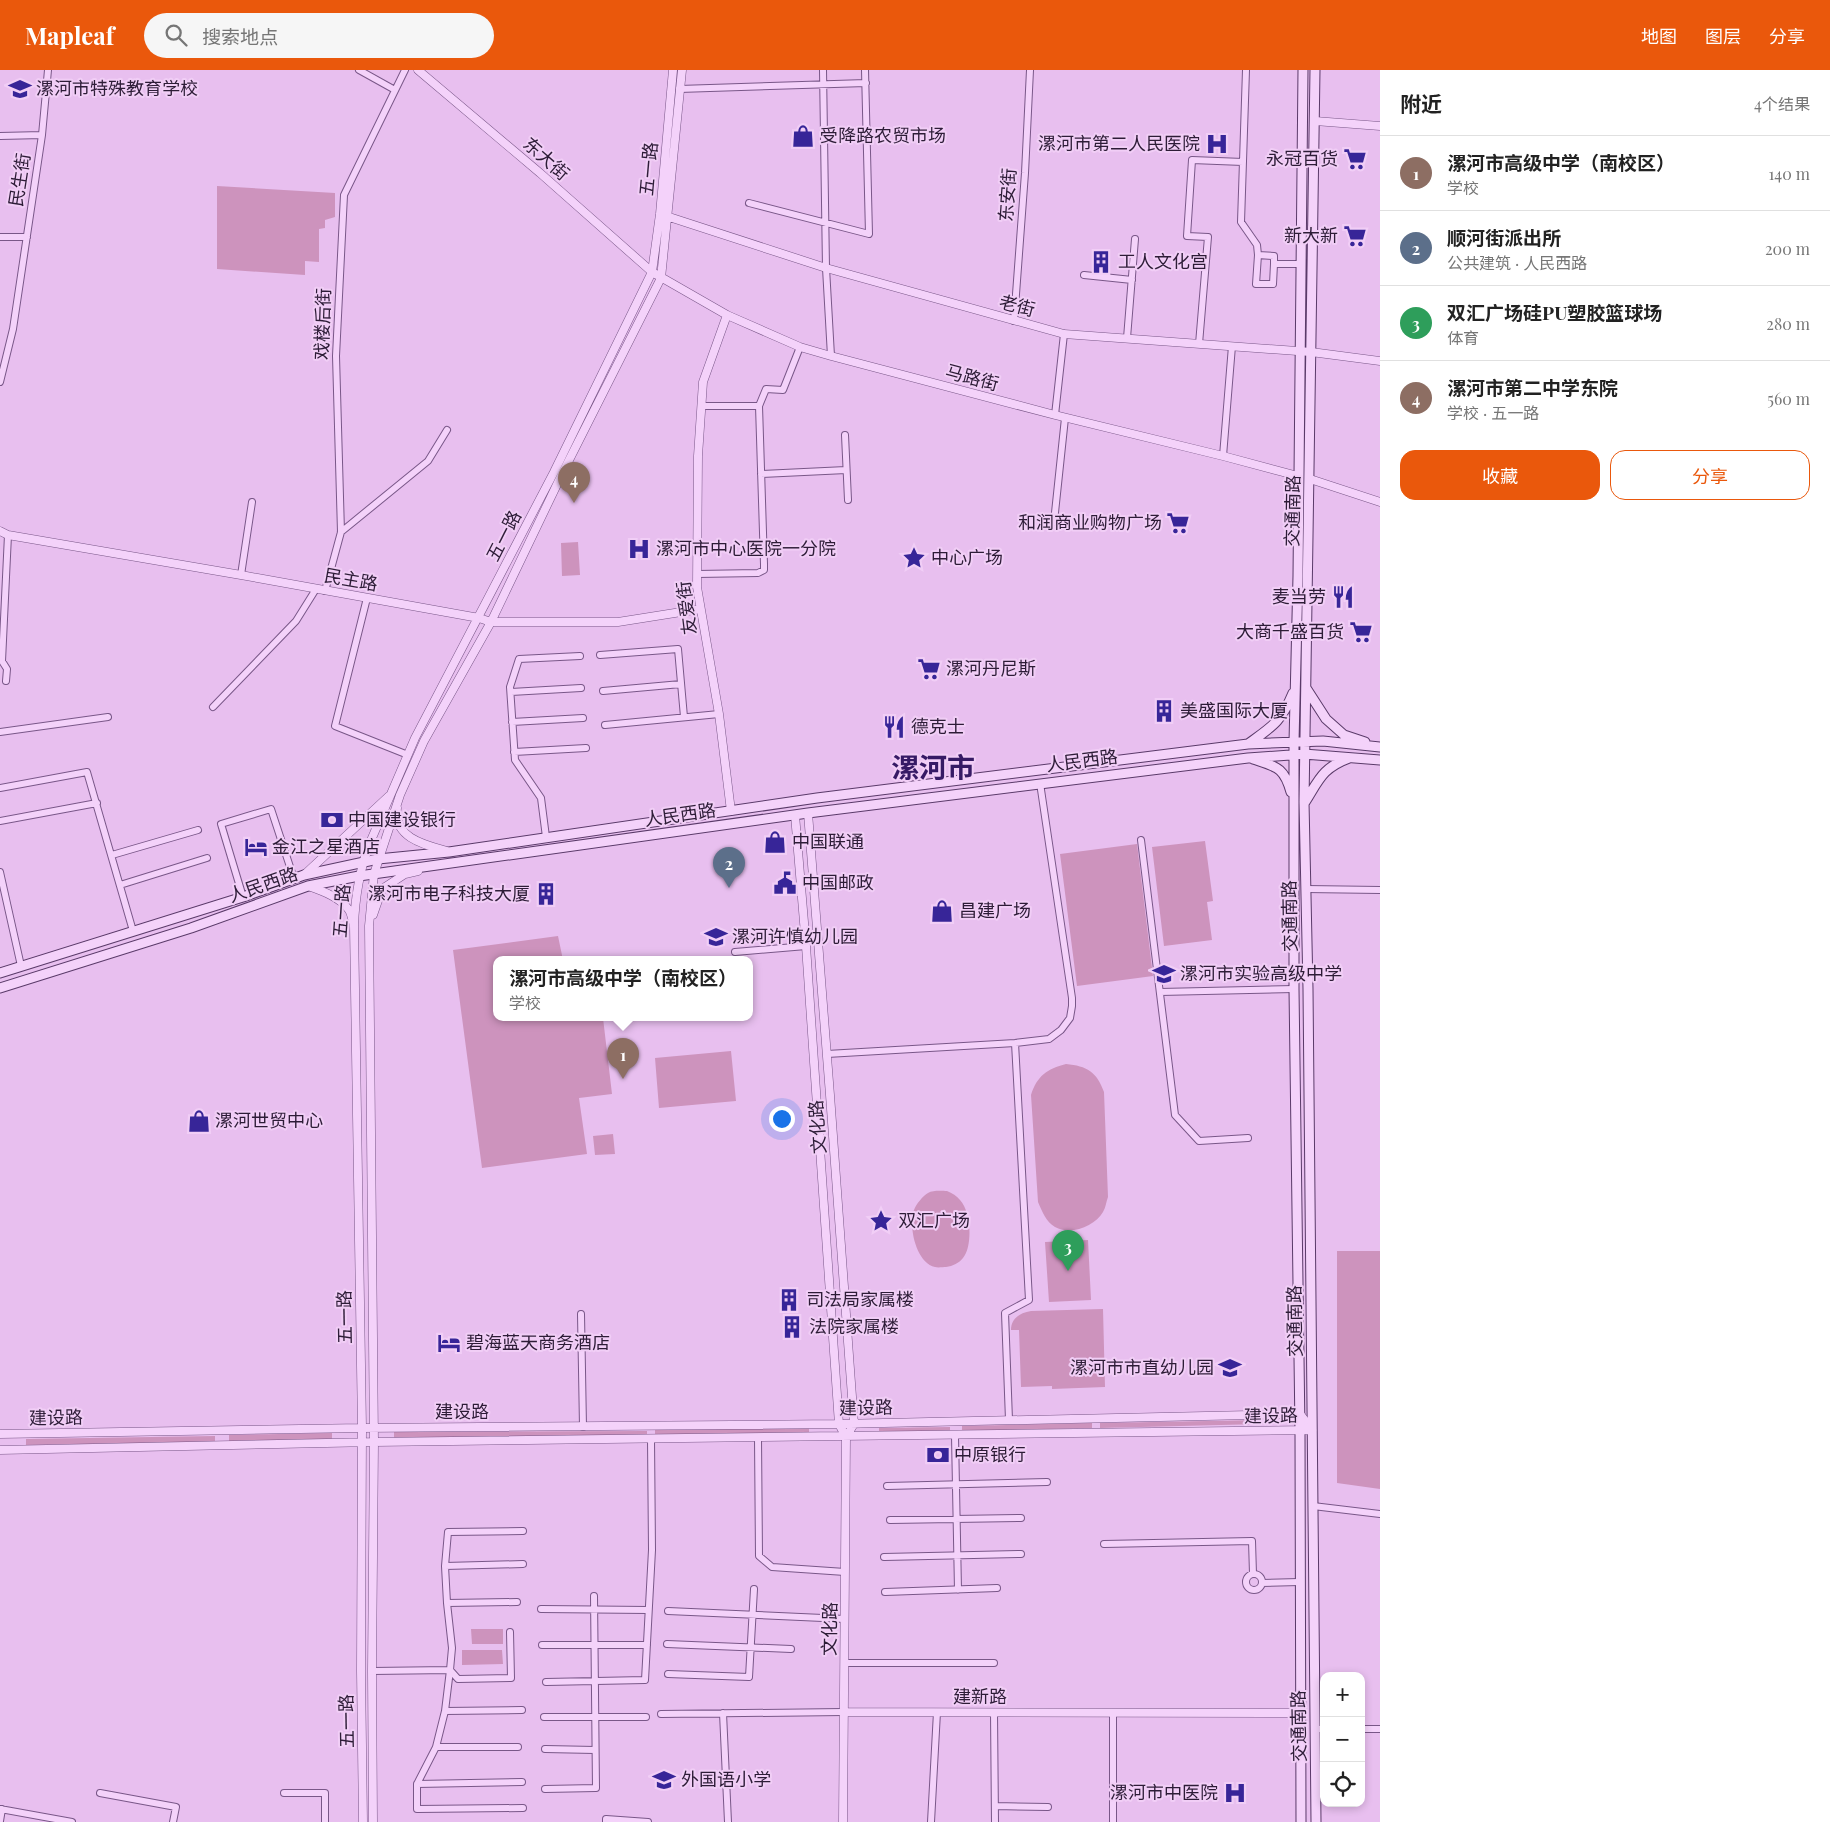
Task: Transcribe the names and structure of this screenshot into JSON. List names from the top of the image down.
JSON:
{
  "streets": {
    "main road": ["交通南路", "人民西路"],
    "street": [
      "东大街",
      "五一路",
      "民生街",
      "东安街",
      "老街",
      "戏楼后街",
      "马路街",
      "民主路",
      "友爱街",
      "文化路",
      "建设路",
      "建新路"
    ]
  },
  "crossings": [
    ["东大街", "五一路"],
    ["东大街", "马路街"],
    ["五一路", "老街"],
    ["五一路", "马路街"],
    ["五一路", "民主路"],
    ["五一路", "人民西路"],
    ["五一路", "建设路"],
    ["东安街", "老街"],
    ["老街", "交通南路"],
    ["戏楼后街", "民主路"],
    ["马路街", "交通南路"],
    ["马路街", "友爱街"],
    ["交通南路", "人民西路"],
    ["交通南路", "建设路"],
    ["交通南路", "建新路"],
    ["民主路", "友爱街"],
    ["友爱街", "人民西路"],
    ["人民西路", "文化路"],
    ["文化路", "建设路"],
    ["文化路", "建新路"]
  ],
  "districts": ["漯河市"],
  "places": {
    "school or university": [
      "漯河市特殊教育学校",
      "漯河许慎幼儿园",
      "漯河市实验高级中学",
      "漯河市市直幼儿园",
      "外国语小学"
    ],
    "shop": [
      "受降路农贸市场",
      "中国联通",
      "昌建广场",
      "漯河世贸中心"
    ],
    "hospital": ["漯河市第二人民医院", "漯河市中心医院一分院", "漯河市中医院"],
    "supermarket": [
      "永冠百货",
      "新大新",
      "和润商业购物广场",
      "大商千盛百货",
      "漯河丹尼斯"
    ],
    "building": [
      "工人文化宫",
      "美盛国际大厦",
      "漯河市电子科技大厦",
      "司法局家属楼",
      "法院家属楼"
    ],
    "place": ["中心广场", "双汇广场"],
    "restaurant": ["麦当劳", "德克士"],
    "bank": ["中国建设银行", "中原银行"],
    "hotel": ["金江之星酒店", "碧海蓝天商务酒店"],
    "public building": ["中国邮政"]
  },
  "page": {
    "header": "Mapleaf",
    "search": "搜索地点",
    "nav": ["地图", "图层", "分享"],
    "heading": ["附近", "4个结果"],
    "list": [
      {
        "mark": "1",
        "name": "漯河市高级中学（南校区）",
        "note": "学校",
        "value": "140 m"
      },
      {
        "mark": "2",
        "name": "顺河街派出所",
        "note": "公共建筑 · 人民西路",
        "value": "200 m"
      },
      {
        "mark": "3",
        "name": "双汇广场硅PU塑胶篮球场",
        "note": "体育",
        "value": "280 m"
      },
      {
        "mark": "4",
        "name": "漯河市第二中学东院",
        "note": "学校 · 五一路",
        "value": "560 m"
      }
    ],
    "buttons": ["收藏", "分享"],
    "pins": [
      "4",
      "2",
      "1",
      "3"
    ],
    "popup": ["漯河市高级中学（南校区）", "学校"],
    "map_buttons": ["+", "−"]
  }
}
